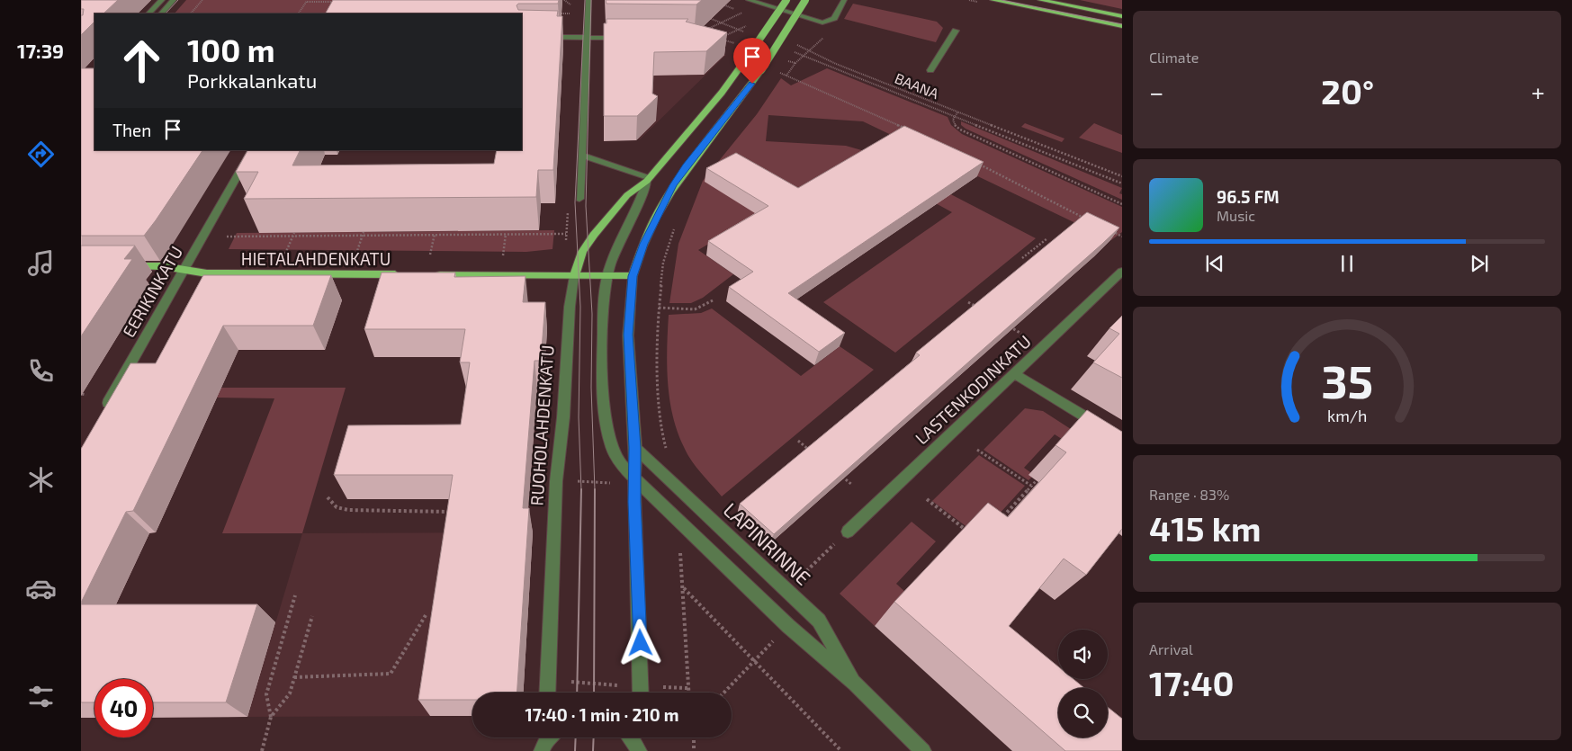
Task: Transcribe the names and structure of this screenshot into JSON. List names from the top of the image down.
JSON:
{
  "streets": {
    "main road": ["HIETALAHDENKATU", "RUOHOLAHDENKATU"],
    "street": ["EERIKINKATU", "LASTENKODINKATU", "LAPINRINNE"],
    "path": ["BAANA"]
  },
  "crossings": [
    ["HIETALAHDENKATU", "EERIKINKATU"]
  ],
  "page": {
    "tabs": "17:39",
    "tile": [
      "Climate",
      ["Range · 83%", "415 km"],
      ["Arrival", "17:40"]
    ],
    "turn": ["100 m", "Porkkalankatu"],
    "heat": ["−", "20°", "+"],
    "then": "Then",
    "song": ["96.5 FM", "Music"],
    "limit": "40",
    "trip": "17:40 · 1 min · 210 m",
    "gauge": ["35", "km/h"]
  }
}
